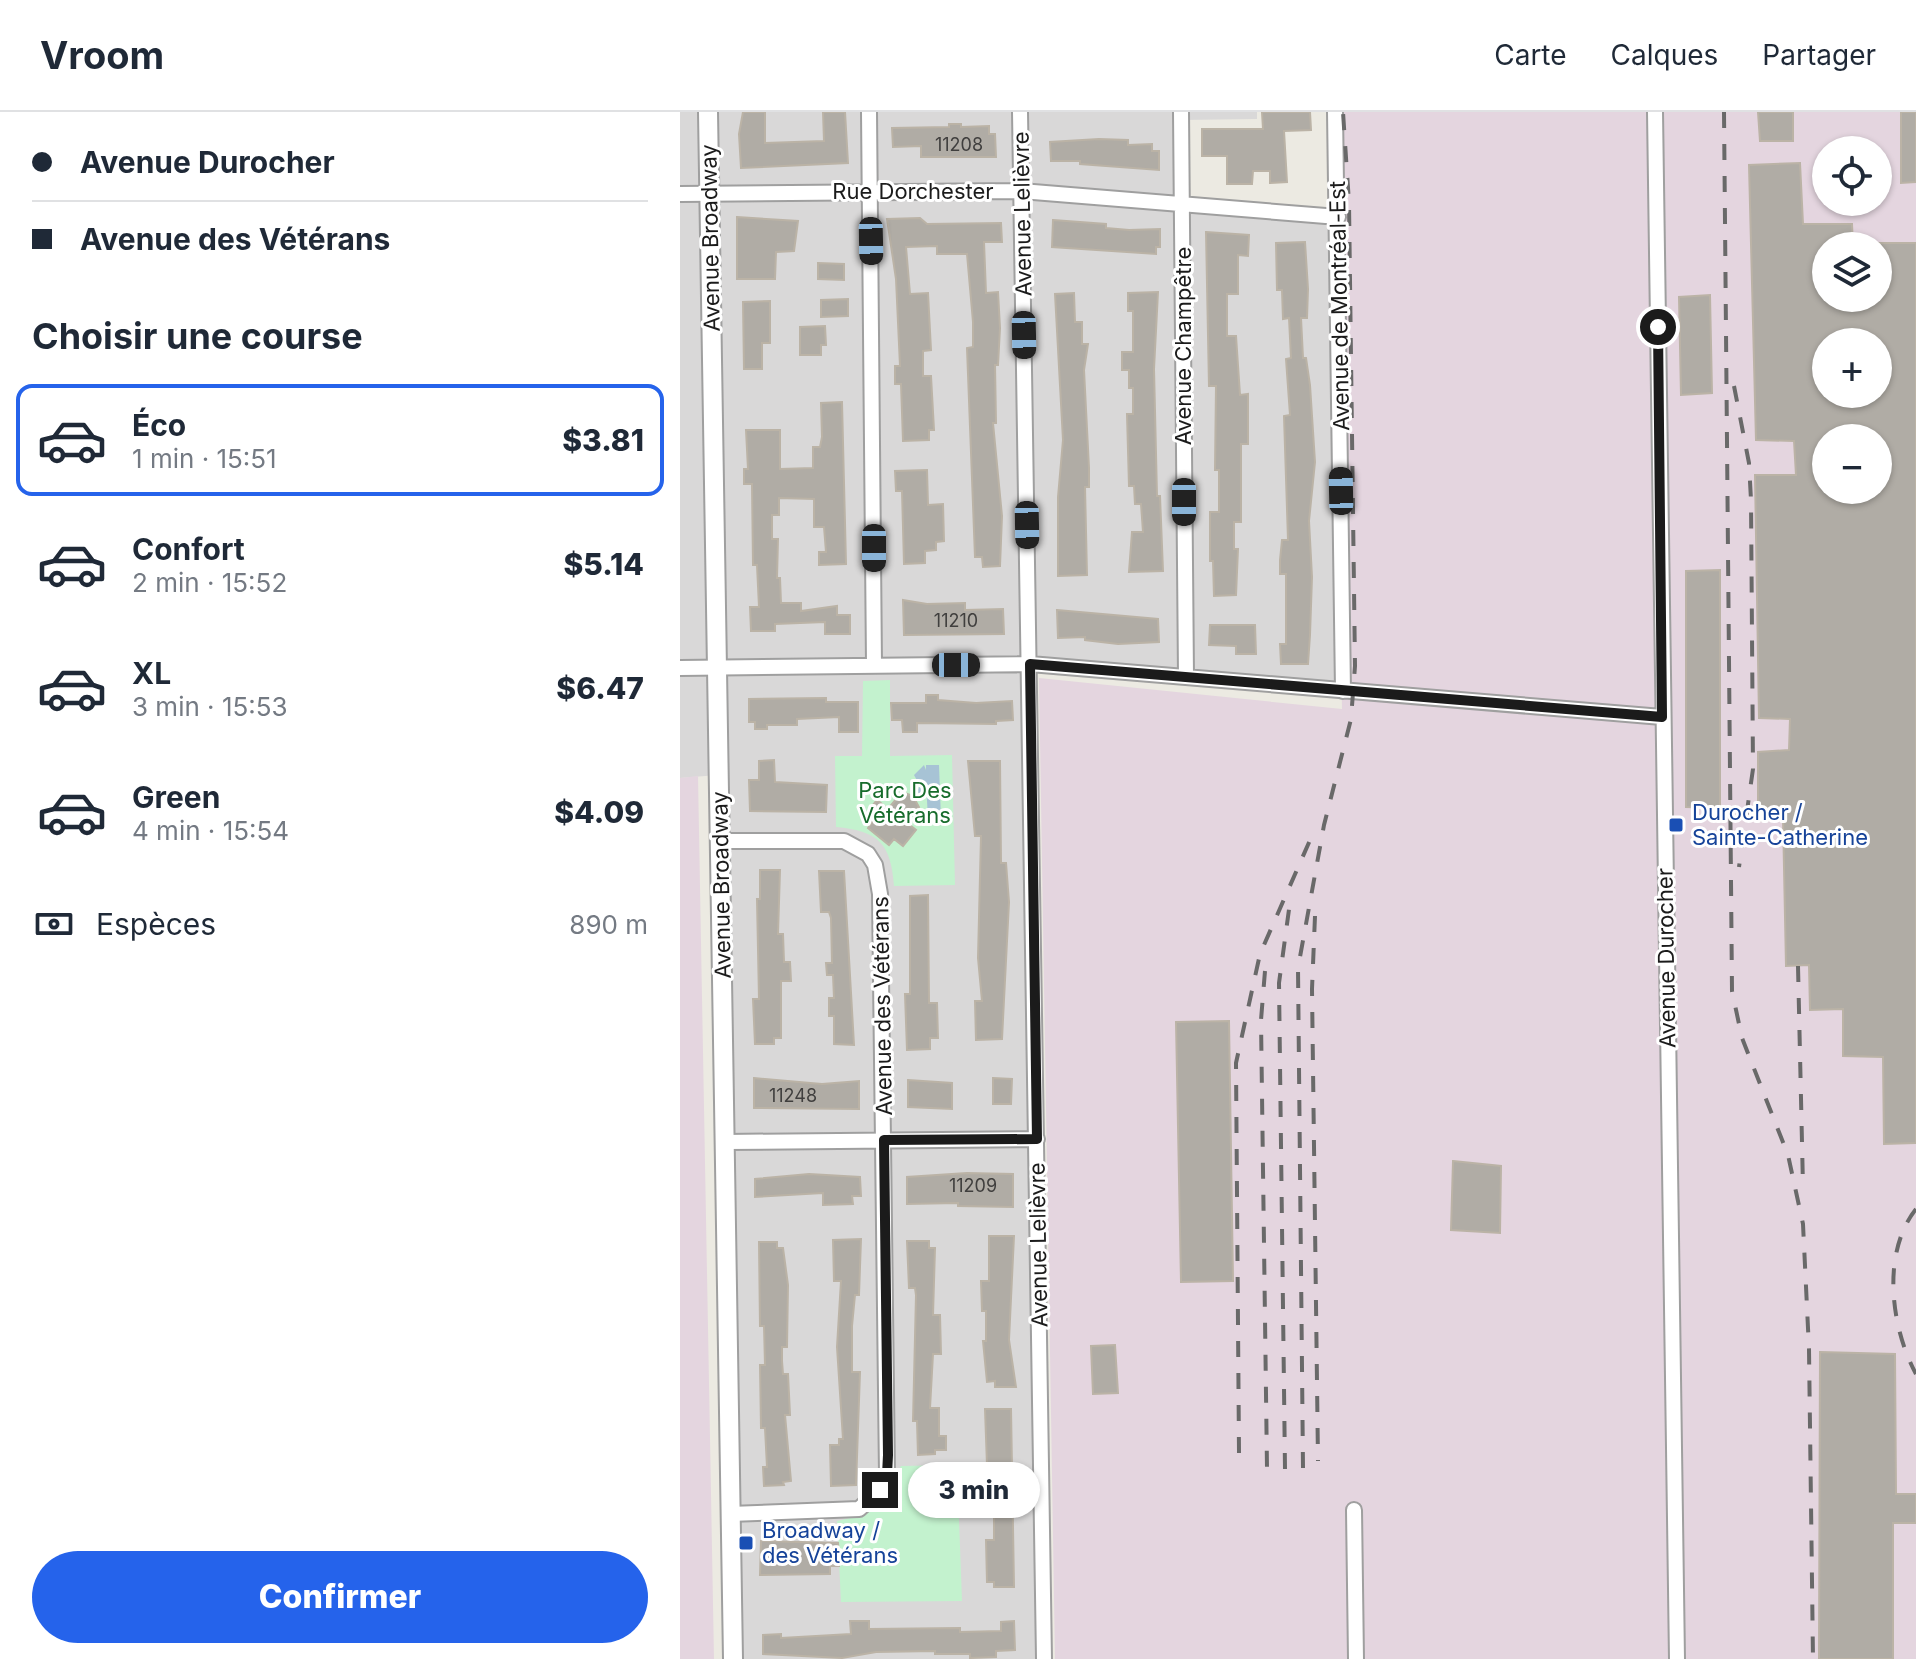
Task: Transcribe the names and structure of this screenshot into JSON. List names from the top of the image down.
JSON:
{
  "streets": {
    "street": [
      "Rue Dorchester",
      "Avenue Lelièvre",
      "Avenue Broadway",
      "Avenue de Montréal-Est",
      "Avenue Champêtre",
      "Avenue Durocher",
      "Avenue des Vétérans"
    ]
  },
  "crossings": [
    ["Rue Dorchester", "Avenue Lelièvre"],
    ["Rue Dorchester", "Avenue Broadway"],
    ["Rue Dorchester", "Avenue de Montréal-Est"],
    ["Rue Dorchester", "Avenue Champêtre"],
    ["Avenue Broadway", "Avenue des Vétérans"]
  ],
  "parks": ["Parc Des Vétérans"],
  "places": {
    "transit": ["Durocher / Sainte-Catherine", "Broadway / des Vétérans"]
  },
  "house_numbers": [
    "11208",
    "11210",
    "11248",
    "11209"
  ],
  "page": {
    "header": "Vroom",
    "nav": ["Carte", "Calques", "Partager"],
    "banner": ["Avenue Durocher", "Avenue des Vétérans"],
    "map_buttons": ["+", "−"],
    "heading": "Choisir une course",
    "list": [
      {
        "name": "Éco",
        "note": "1 min · 15:51",
        "value": "$3.81"
      },
      {
        "name": "Confort",
        "note": "2 min · 15:52",
        "value": "$5.14"
      },
      {
        "name": "XL",
        "note": "3 min · 15:53",
        "value": "$6.47"
      },
      {
        "name": "Green",
        "note": "4 min · 15:54",
        "value": "$4.09"
      }
    ],
    "pay": ["Espèces", "890 m"],
    "bubble": "3 min",
    "buttons": "Confirmer"
  }
}
